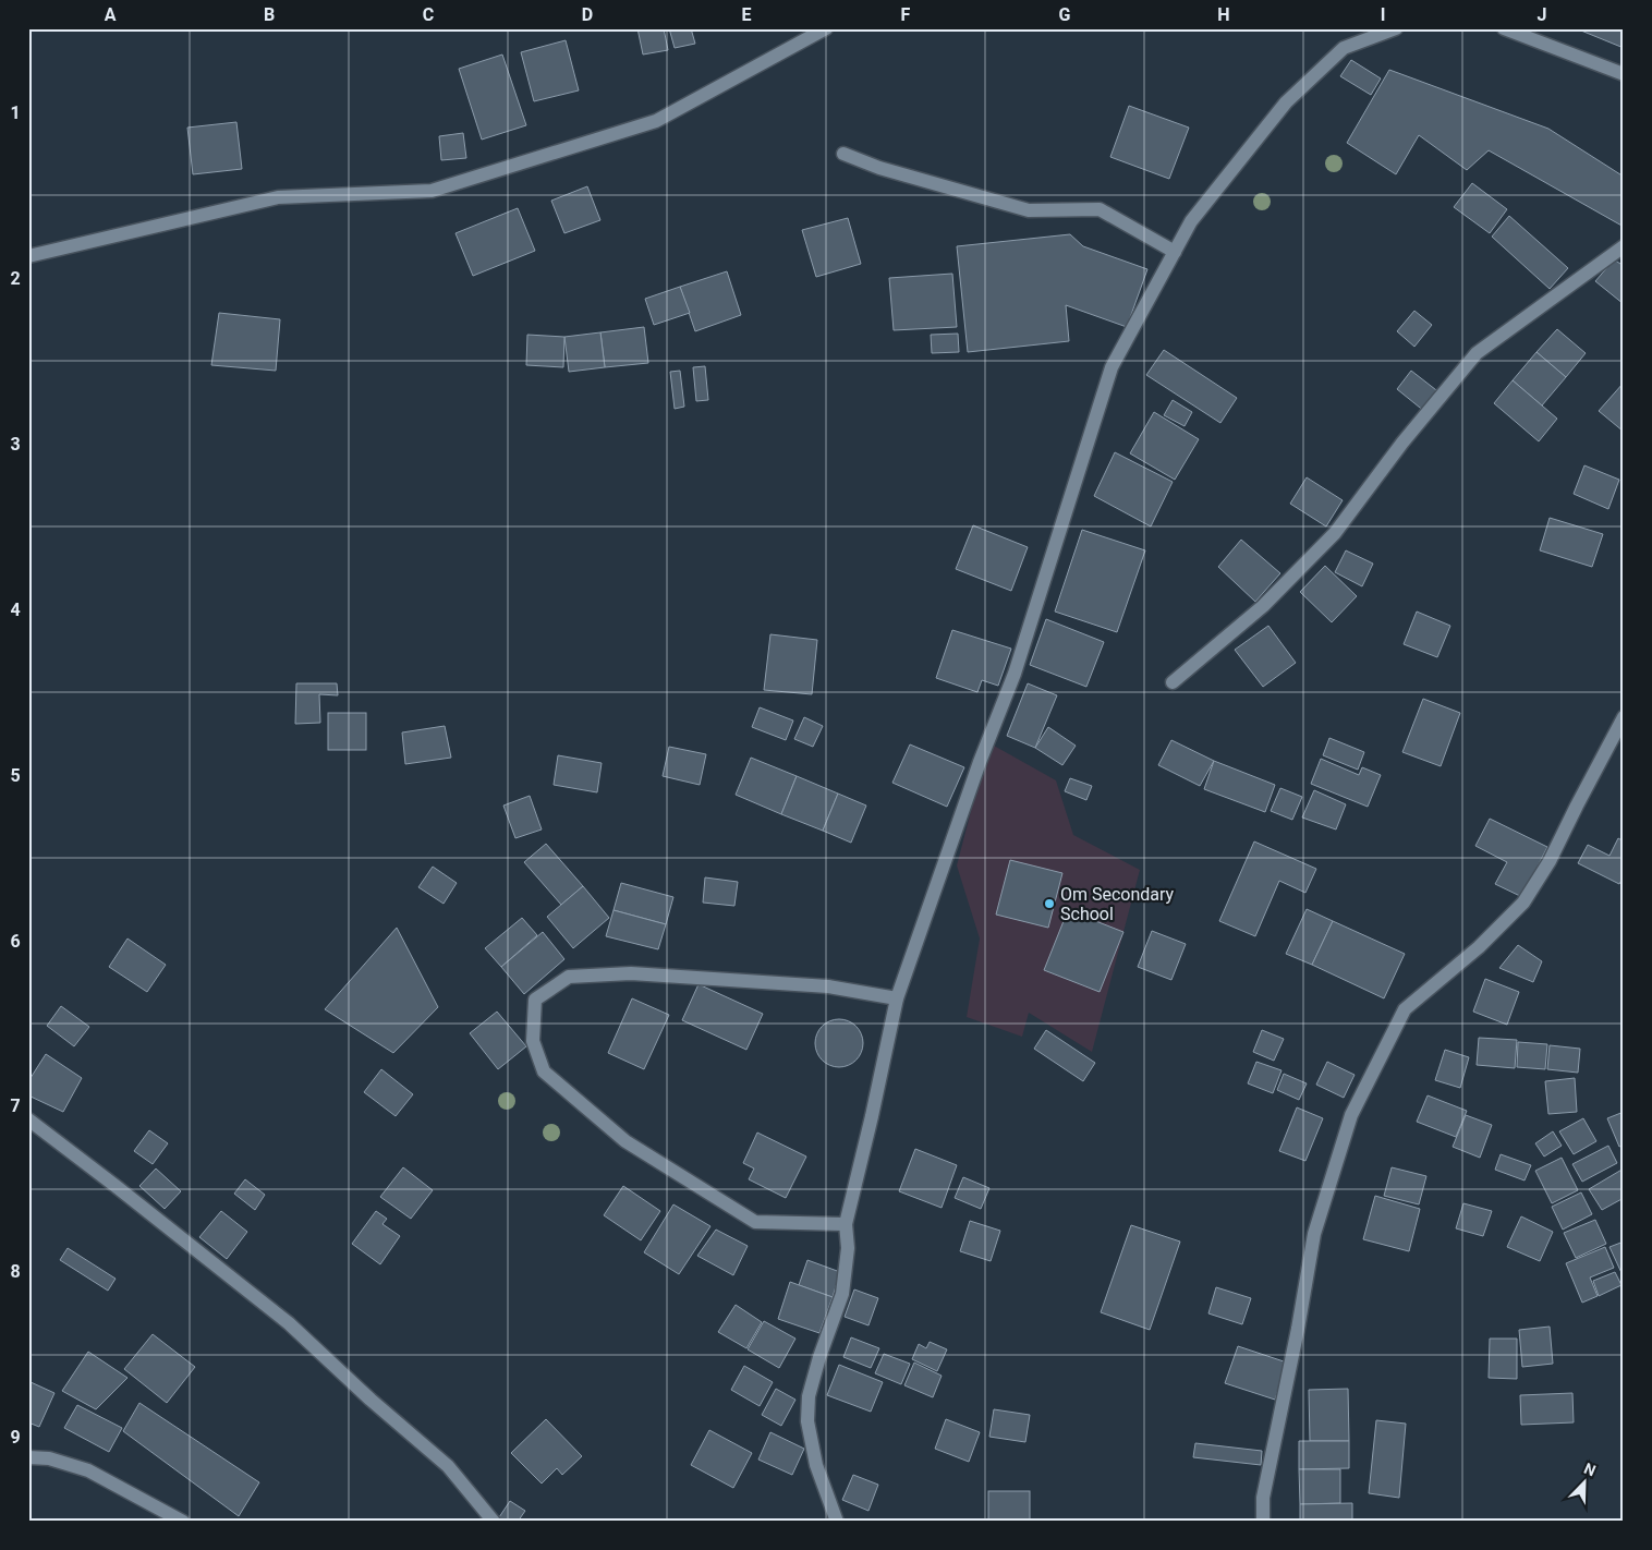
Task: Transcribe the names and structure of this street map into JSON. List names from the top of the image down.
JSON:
{
  "places": ["Om Secondary School"],
  "north": "top right",
  "grid": {
    "columns": [
      "A",
      "B",
      "C",
      "D",
      "E",
      "F",
      "G",
      "H",
      "I",
      "J"
    ],
    "rows": [
      "1",
      "2",
      "3",
      "4",
      "5",
      "6",
      "7",
      "8",
      "9"
    ]
  }
}
